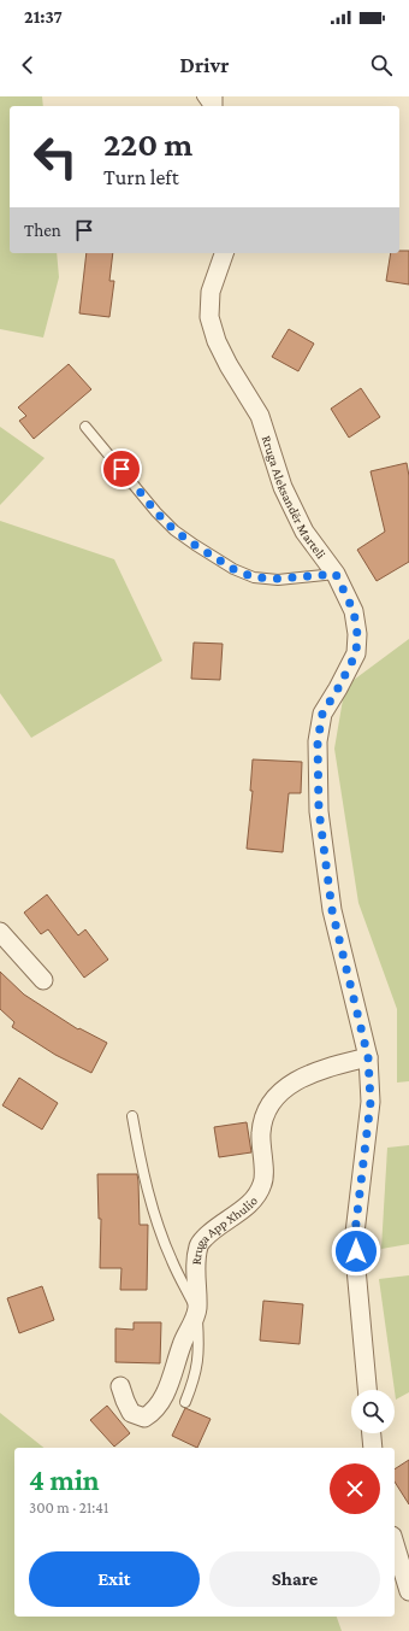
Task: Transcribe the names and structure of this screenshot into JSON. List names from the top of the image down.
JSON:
{
  "streets": {
    "street": ["Rruga Aleksandër Marteli", "Rruga App Xhulio"]
  },
  "crossings": [
    ["Rruga Aleksandër Marteli", "Rruga App Xhulio"]
  ],
  "page": {
    "status": "21:37",
    "header": "Drivr",
    "turn": ["220 m", "Turn left"],
    "then": "Then",
    "heading": ["4 min", "300 m · 21:41"],
    "buttons": ["Exit", "Share"]
  }
}
